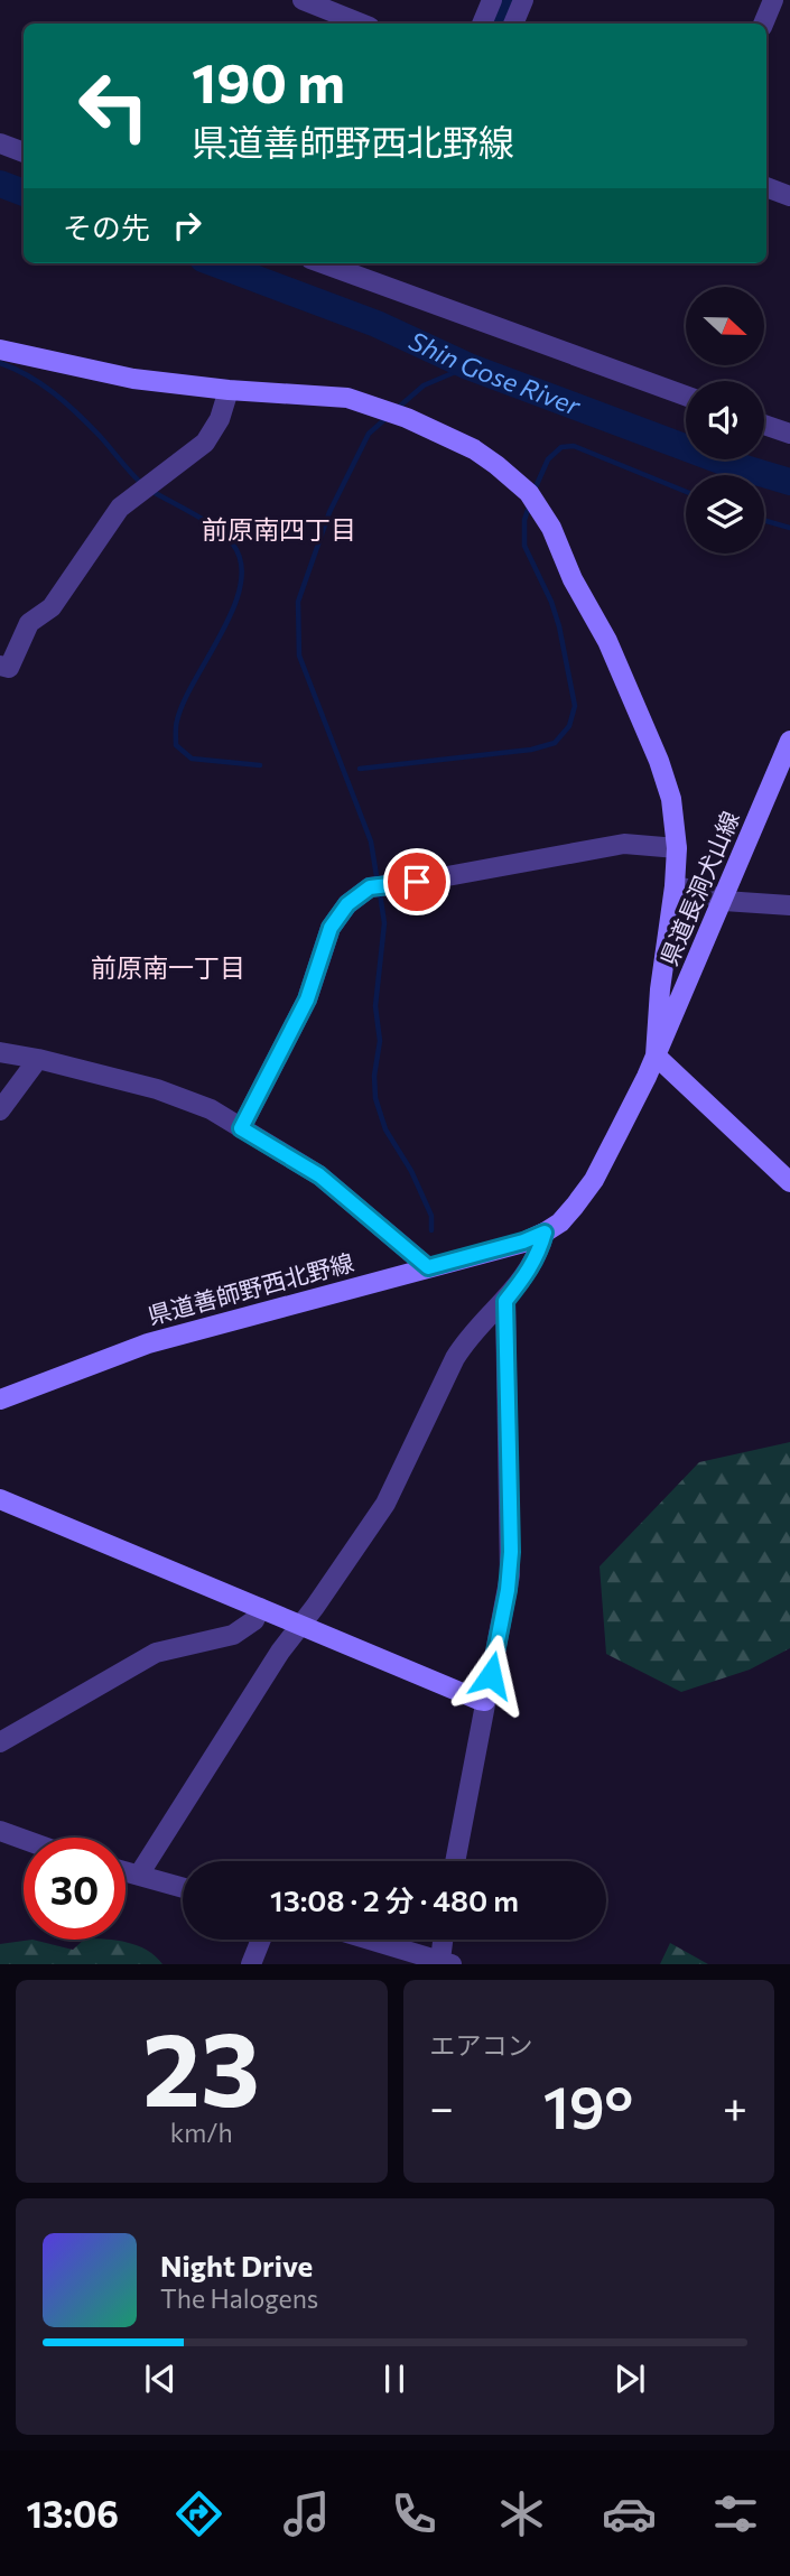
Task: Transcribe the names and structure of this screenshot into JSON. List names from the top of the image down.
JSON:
{
  "streets": {
    "main road": ["県道長洞犬山線", "県道善師野西北野線"]
  },
  "crossings": [
    ["県道長洞犬山線", "県道善師野西北野線"]
  ],
  "districts": ["前原南四丁目", "前原南一丁目"],
  "water": ["Shin Gose River"],
  "north": "right",
  "page": {
    "turn": ["190 m", "県道善師野西北野線"],
    "then": "その先",
    "limit": "30",
    "trip": "13:08 · 2 分 · 480 m",
    "tile": [
      ["23", "km/h"],
      "エアコン"
    ],
    "heat": ["−", "19°", "+"],
    "song": ["Night Drive", "The Halogens"],
    "tabs": "13:06"
  }
}
